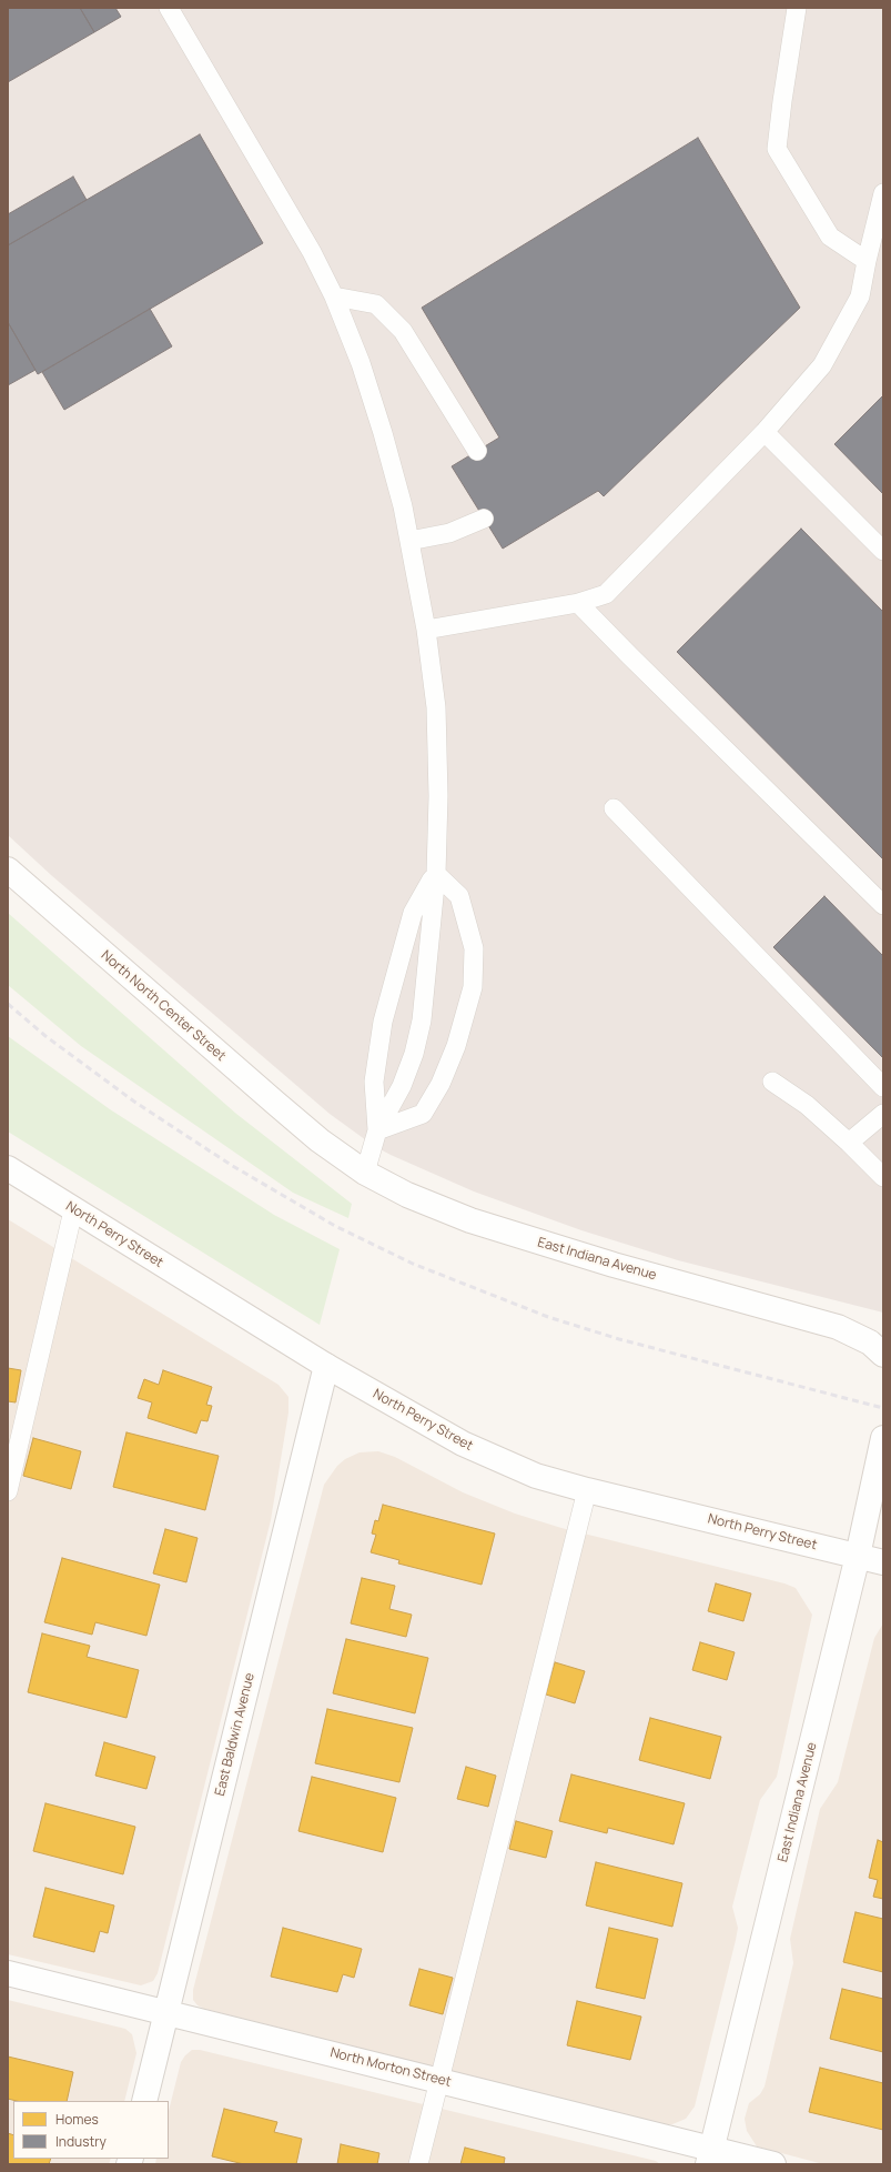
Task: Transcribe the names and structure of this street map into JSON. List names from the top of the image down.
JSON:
{
  "streets": {
    "street": [
      "North North Center Street",
      "North Perry Street",
      "East Indiana Avenue",
      "East Baldwin Avenue",
      "North Morton Street"
    ]
  },
  "crossings": [
    ["North North Center Street", "East Indiana Avenue"],
    ["North Perry Street", "East Indiana Avenue"],
    ["North Perry Street", "East Baldwin Avenue"],
    ["East Indiana Avenue", "North Morton Street"],
    ["East Baldwin Avenue", "North Morton Street"]
  ],
  "legend": ["Homes", "Industry"]
}
